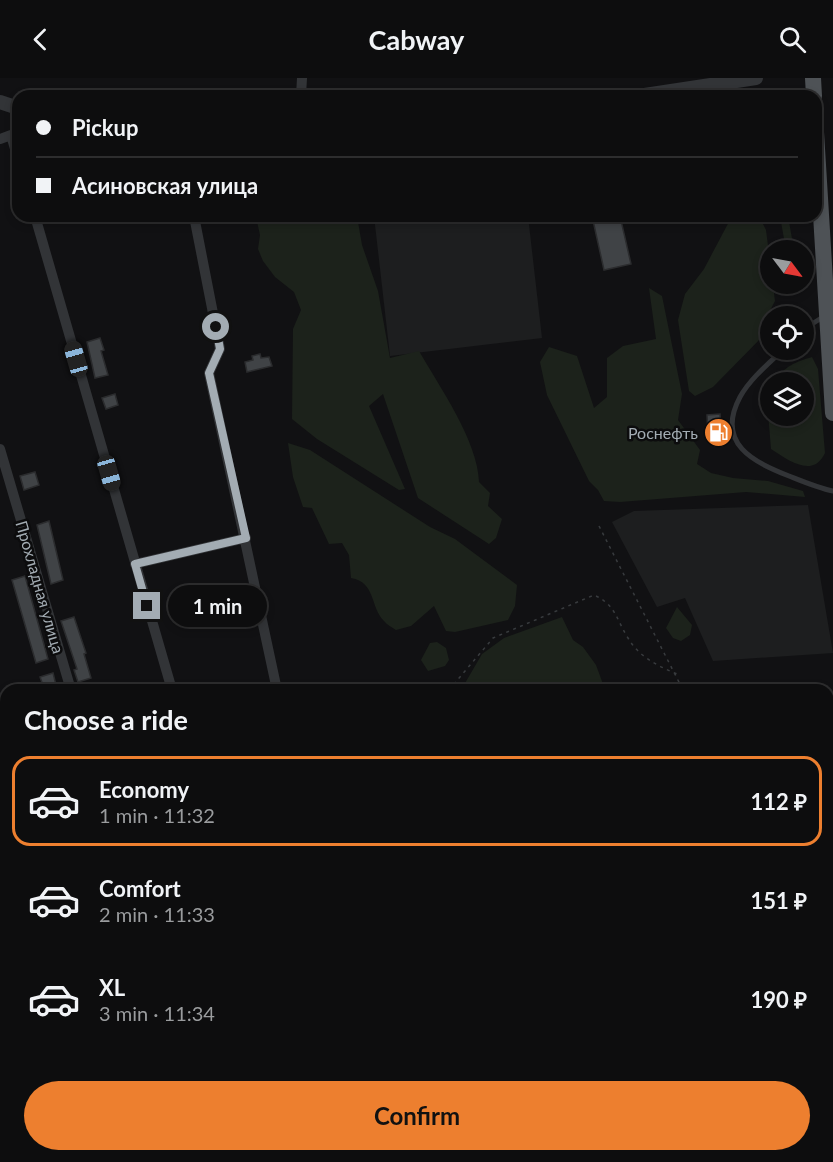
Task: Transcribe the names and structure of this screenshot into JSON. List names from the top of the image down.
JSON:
{
  "streets": {
    "street": ["Прохладная улица"]
  },
  "places": {
    "fuel station": ["Роснефть"]
  },
  "north": "bottom right",
  "page": {
    "header": "Cabway",
    "banner": ["Pickup", "Асиновская улица"],
    "bubble": "1 min",
    "heading": "Choose a ride",
    "list": [
      {
        "name": "Economy",
        "note": "1 min · 11:32",
        "value": "112 ₽"
      },
      {
        "name": "Comfort",
        "note": "2 min · 11:33",
        "value": "151 ₽"
      },
      {
        "name": "XL",
        "note": "3 min · 11:34",
        "value": "190 ₽"
      }
    ],
    "buttons": "Confirm"
  }
}
